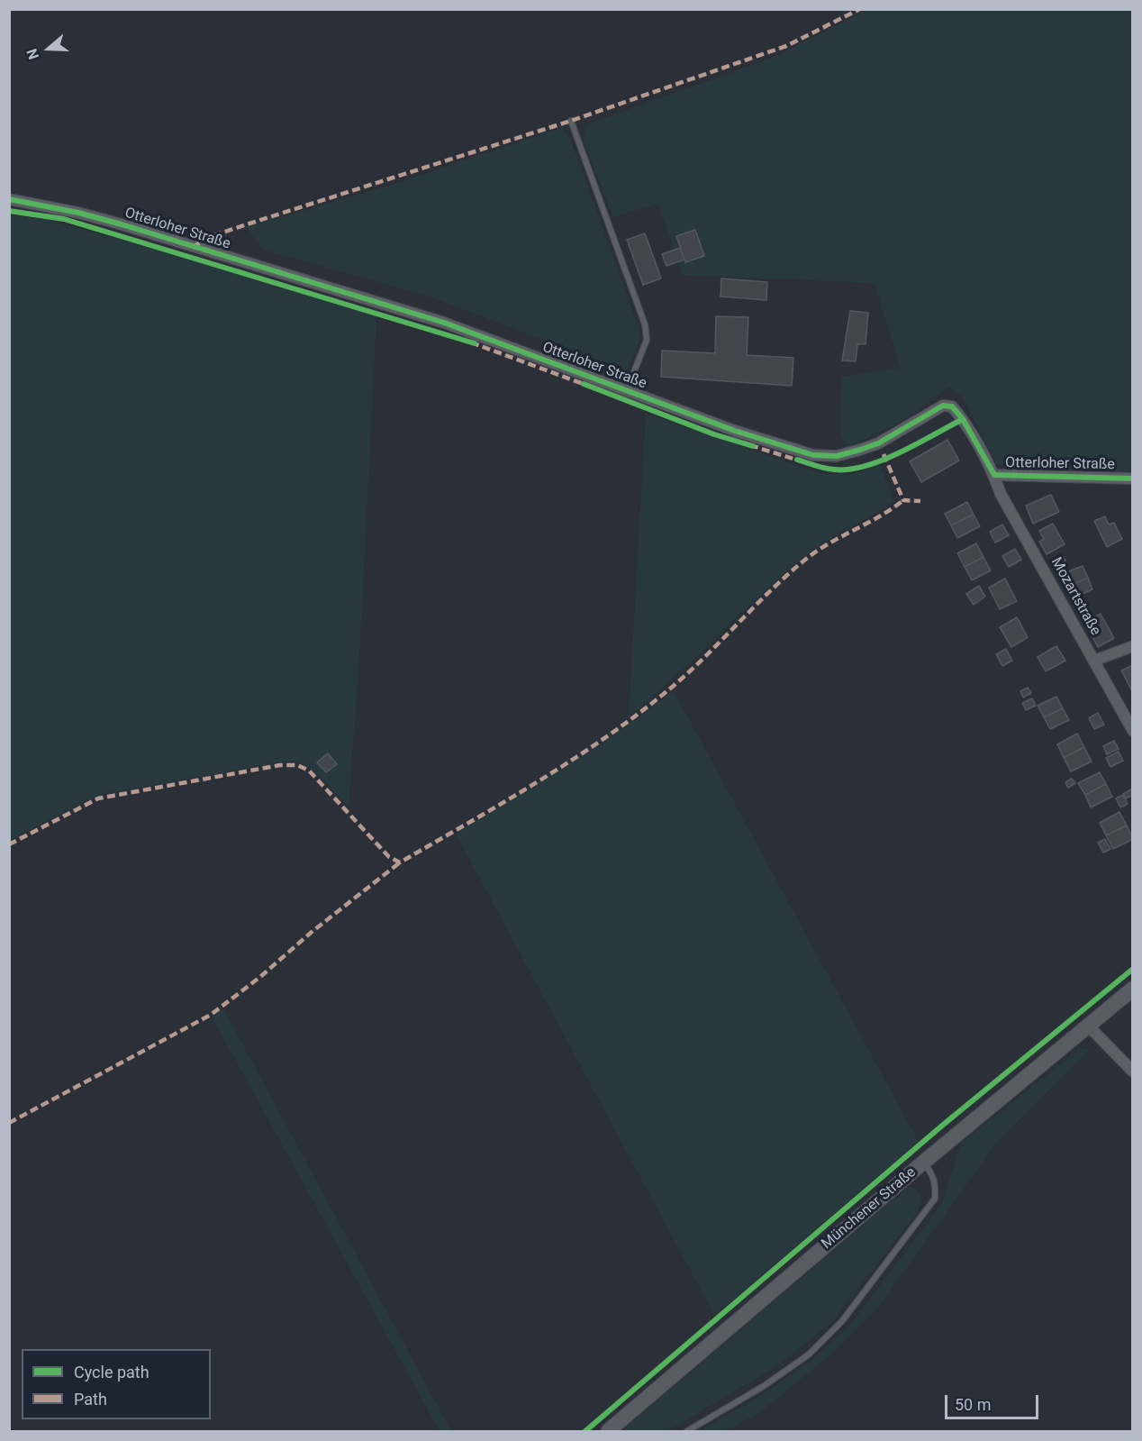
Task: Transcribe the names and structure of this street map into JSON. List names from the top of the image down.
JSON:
{
  "streets": {
    "main road": ["Münchener Straße"],
    "street": ["Otterloher Straße", "Mozartstraße"]
  },
  "crossings": [
    ["Otterloher Straße", "Mozartstraße"]
  ],
  "legend": ["Cycle path", "Path"],
  "scale_bar": "50 m",
  "north": "left"
}
